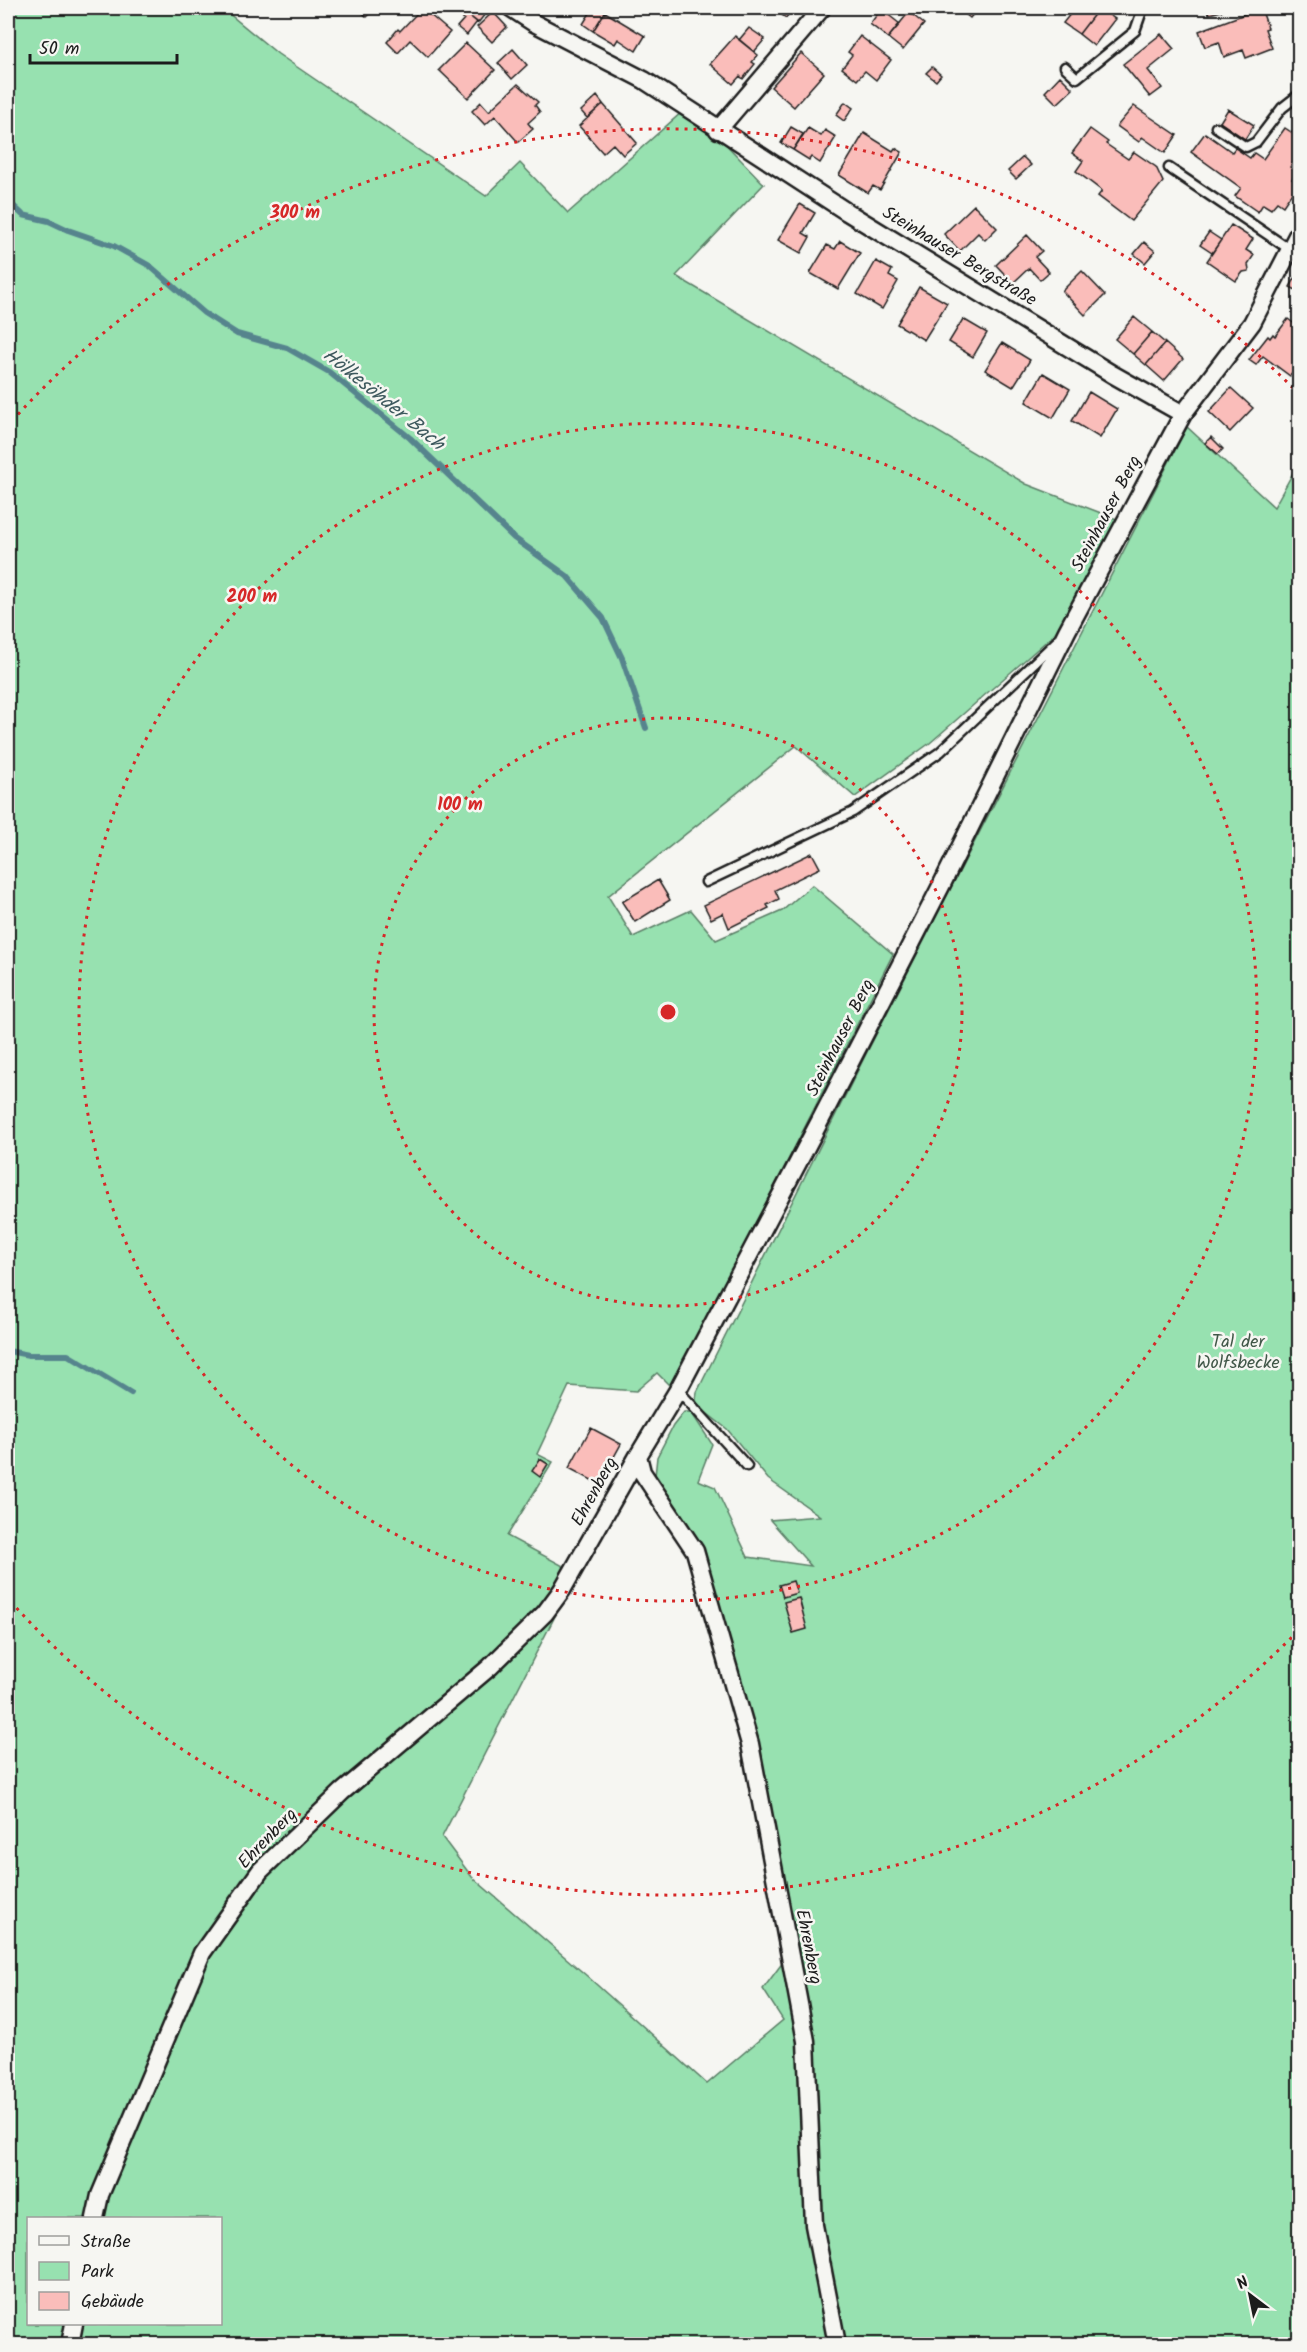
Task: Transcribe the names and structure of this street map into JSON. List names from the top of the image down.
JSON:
{
  "streets": {
    "street": ["Steinhauser Bergstraße", "Steinhauser Berg", "Ehrenberg"]
  },
  "crossings": [
    ["Steinhauser Bergstraße", "Steinhauser Berg"],
    ["Steinhauser Berg", "Ehrenberg"]
  ],
  "water": ["Hölkesöhder Bach"],
  "parks": ["Tal der Wolfsbecke"],
  "legend": ["Straße", "Park", "Gebäude"],
  "scale_bar": "50 m",
  "north": "top left",
  "rings": ["300 m", "200 m", "100 m"]
}
